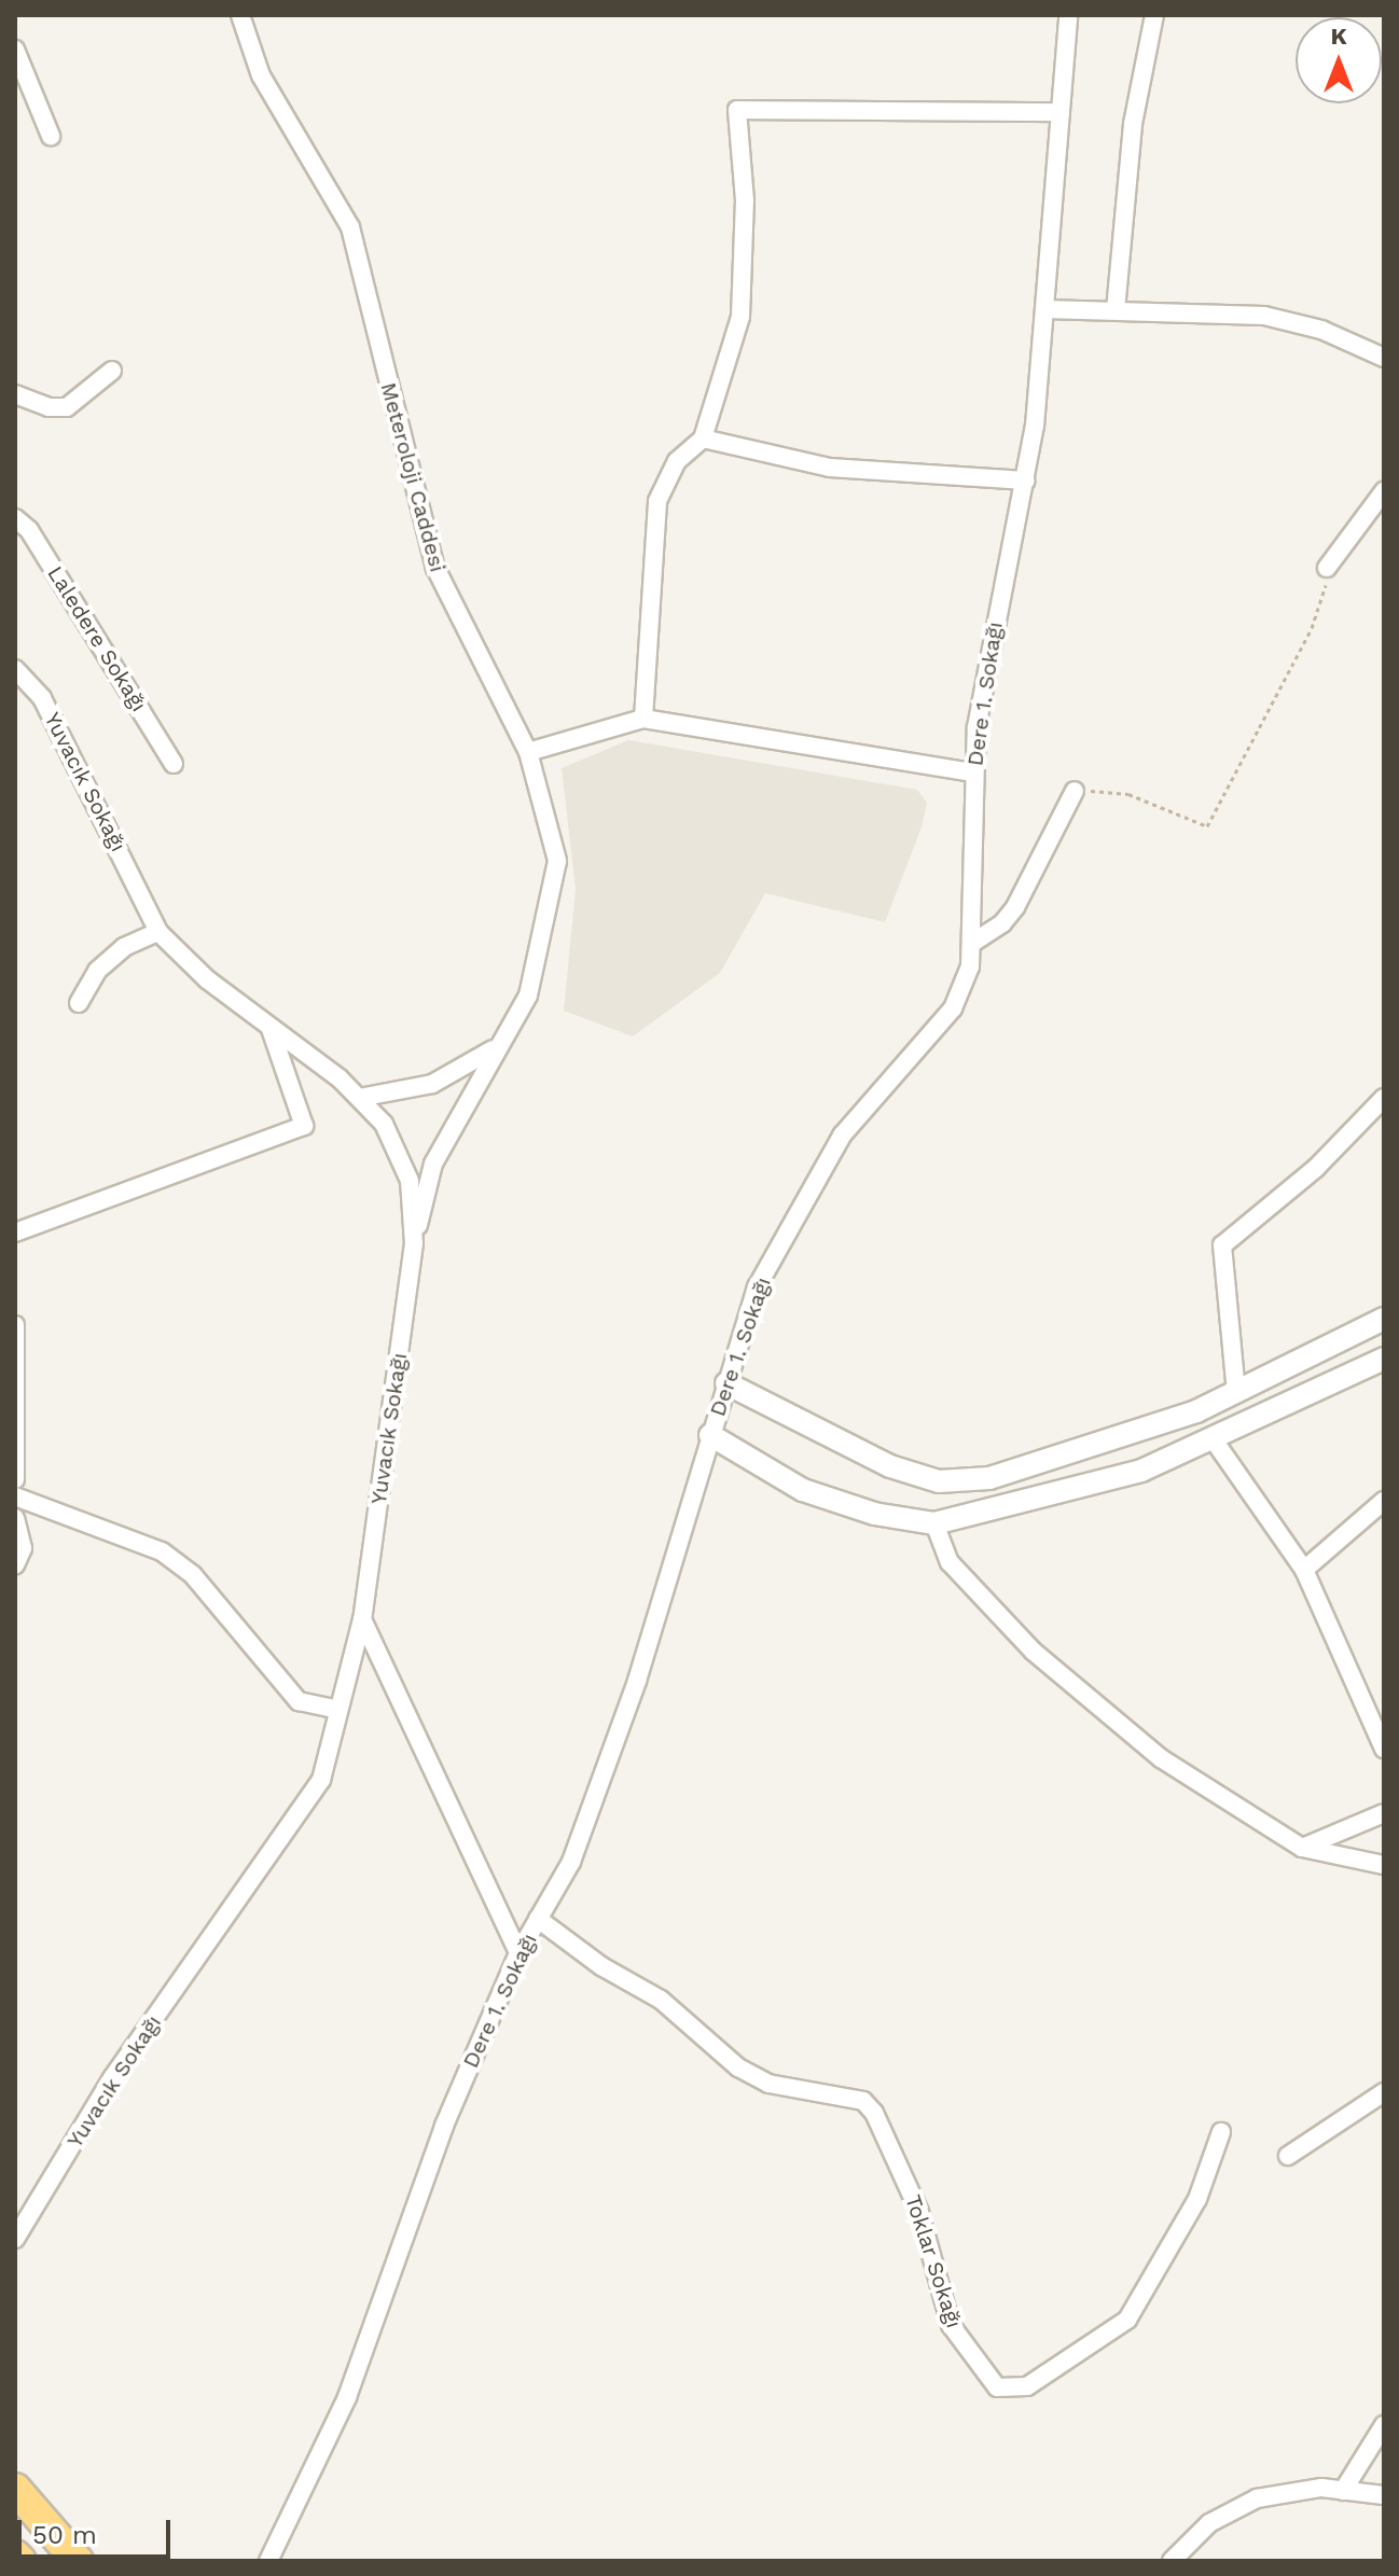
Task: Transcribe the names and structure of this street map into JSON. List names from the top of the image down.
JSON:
{
  "streets": {
    "street": [
      "Meteroloji Caddesi",
      "Laledere Sokağı",
      "Dere 1. Sokağı",
      "Yuvacık Sokağı",
      "Toklar Sokağı"
    ]
  },
  "crossings": [
    ["Meteroloji Caddesi", "Yuvacık Sokağı"],
    ["Dere 1. Sokağı", "Toklar Sokağı"]
  ],
  "scale_bar": "50 m",
  "north": "top"
}
